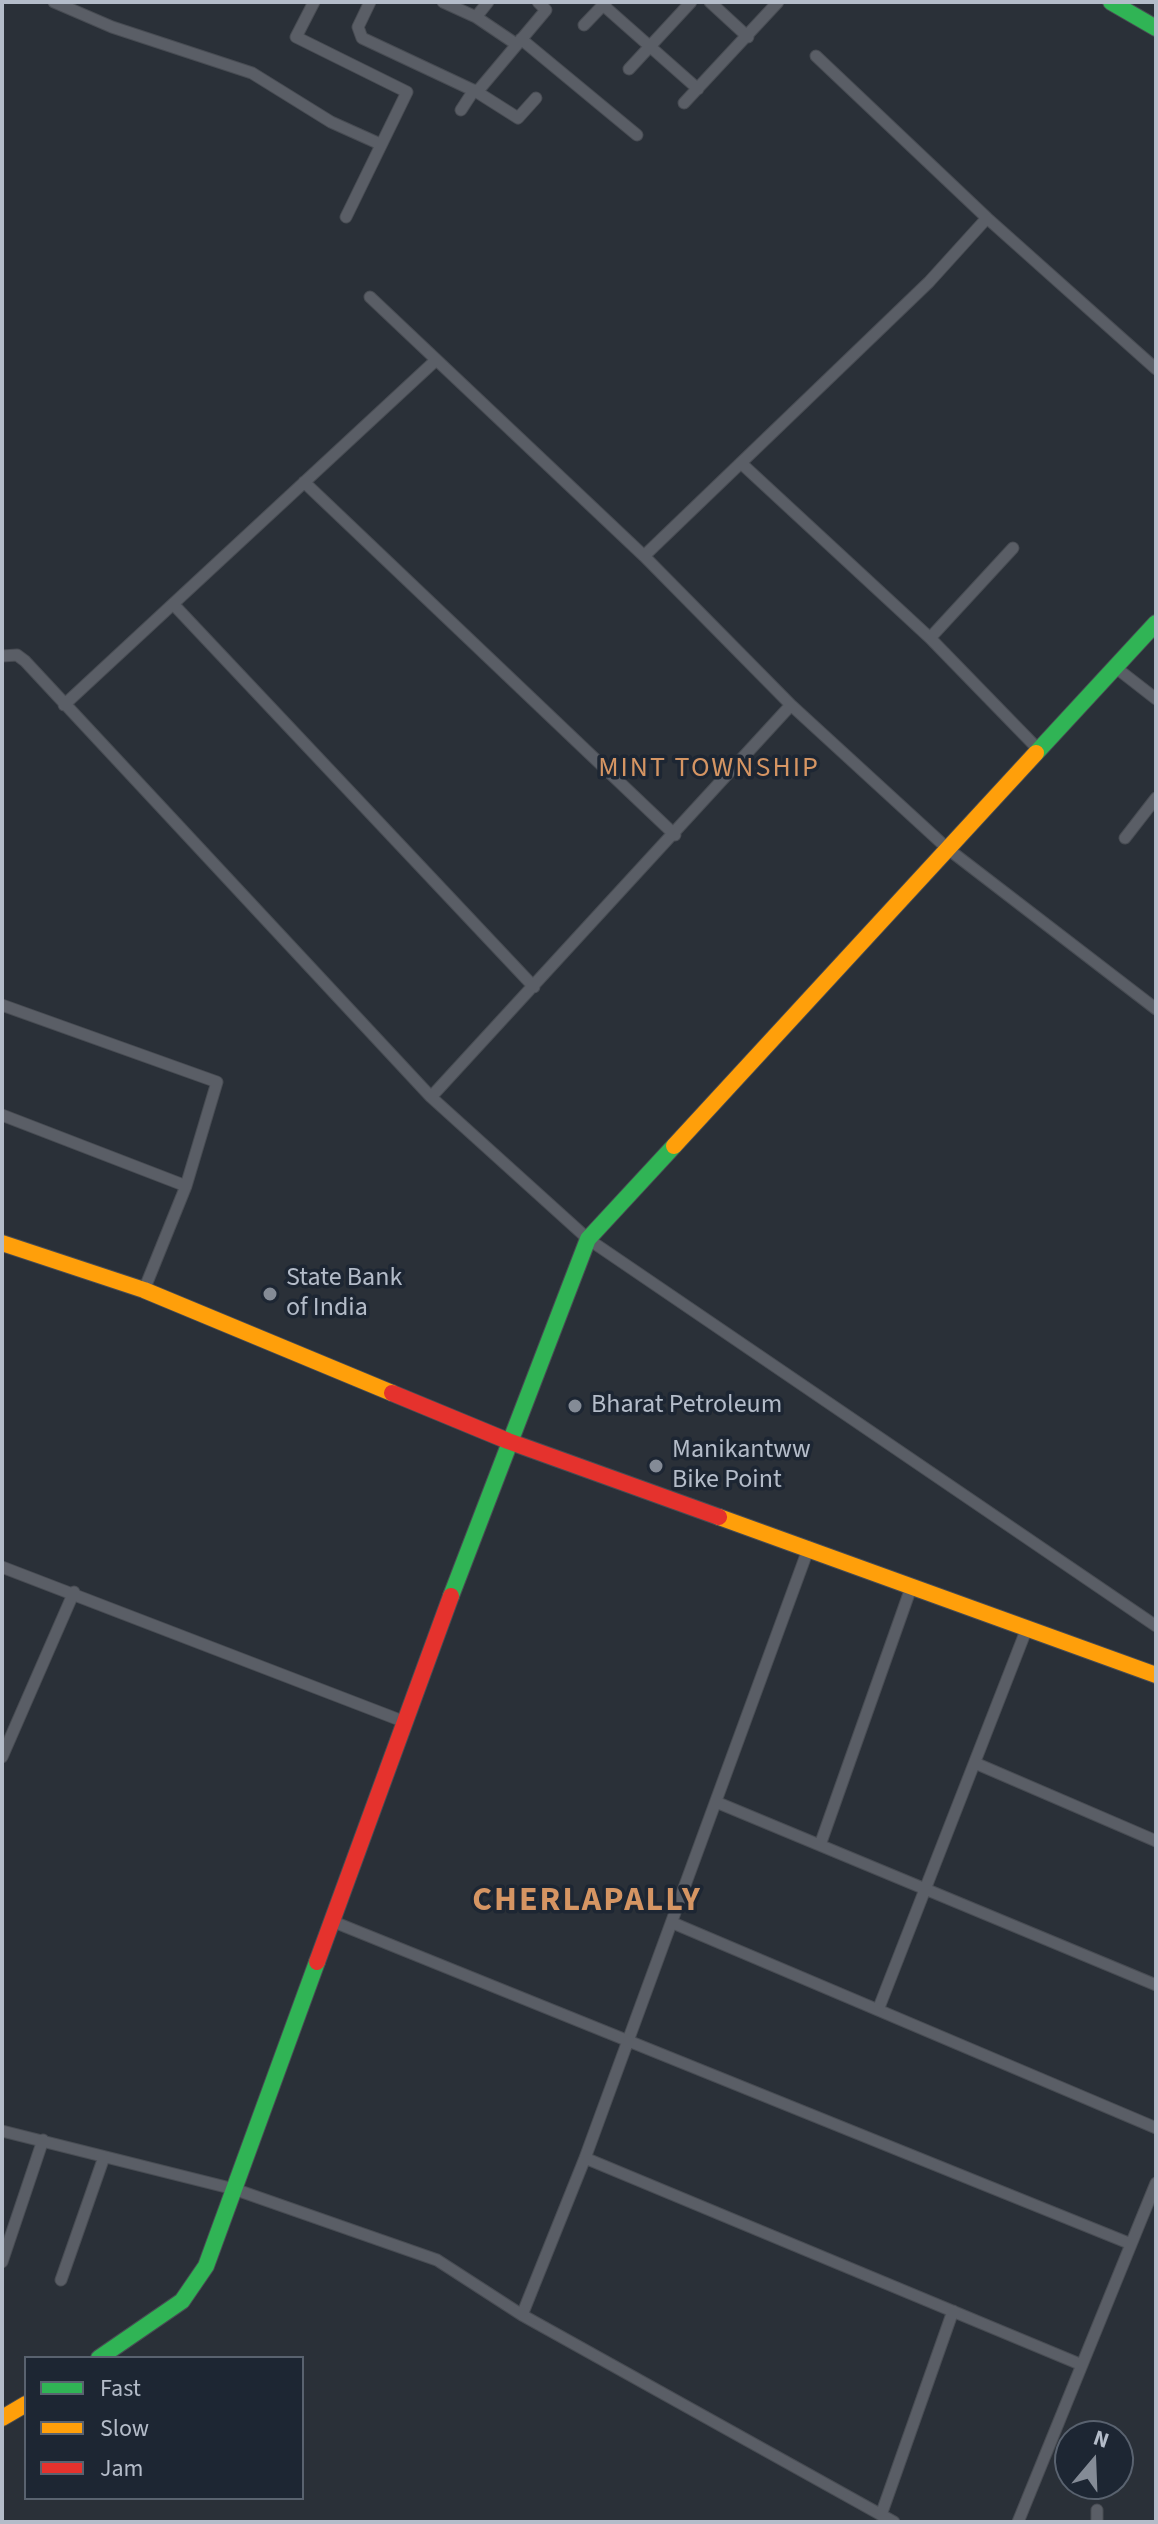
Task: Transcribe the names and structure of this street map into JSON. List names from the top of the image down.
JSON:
{
  "districts": ["MINT TOWNSHIP", "CHERLAPALLY"],
  "places": ["State Bank of India", "Bharat Petroleum", "Manikantww Bike Point"],
  "legend": ["Fast", "Slow", "Jam"],
  "north": "top"
}
